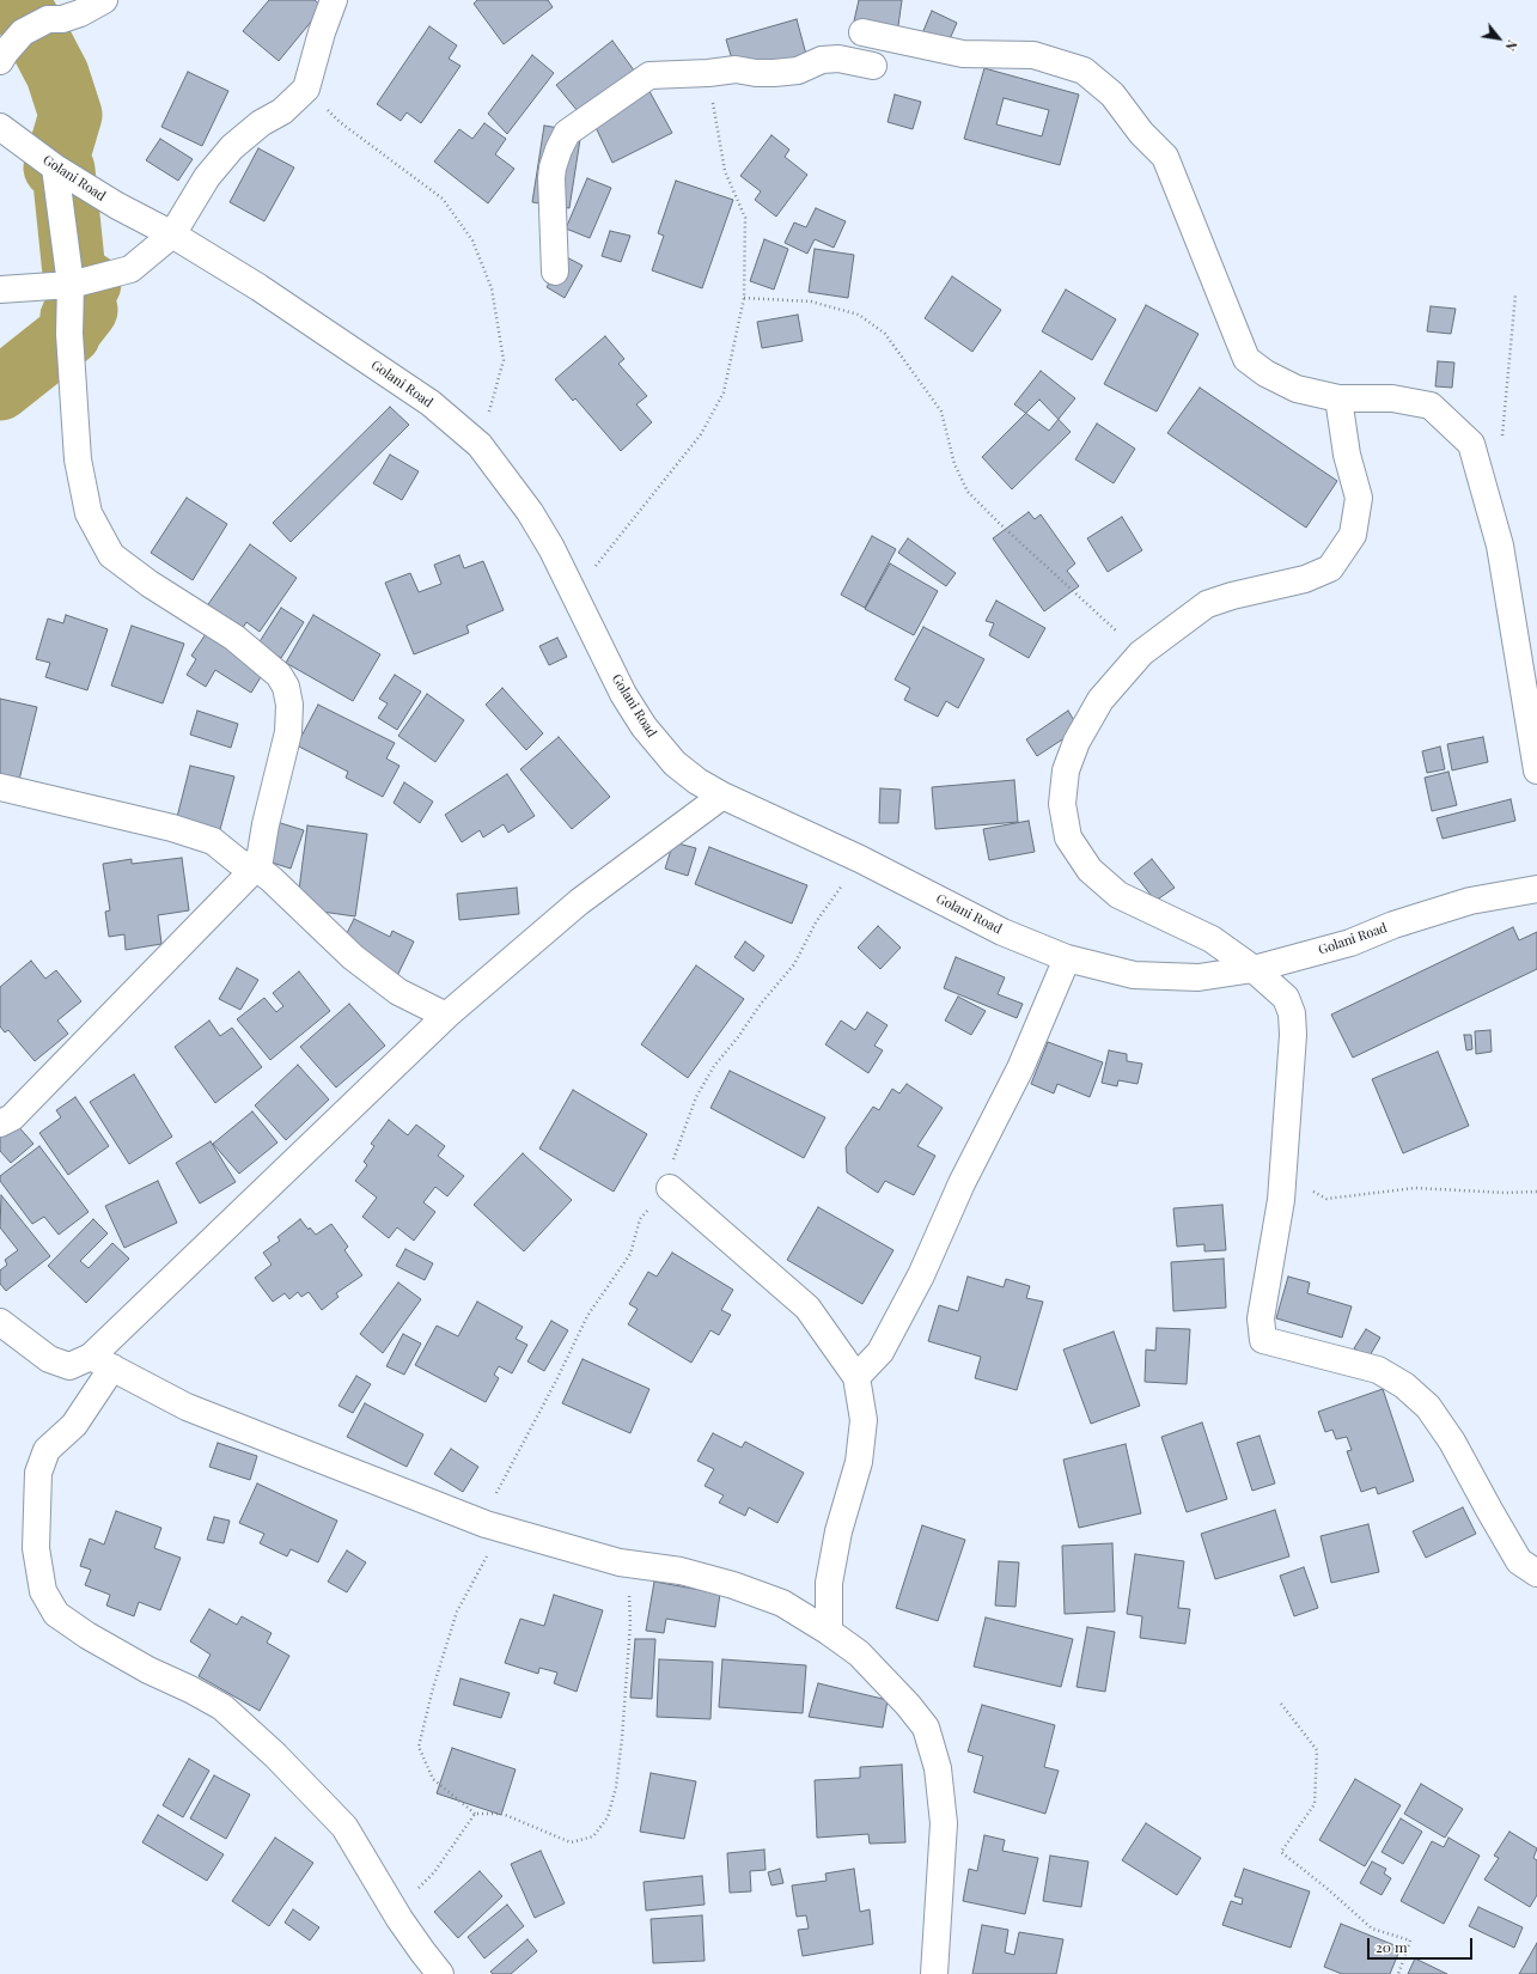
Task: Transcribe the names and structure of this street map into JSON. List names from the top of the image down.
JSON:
{
  "streets": {
    "street": ["Golani Road"]
  },
  "scale_bar": "20 m",
  "north": "bottom right"
}
